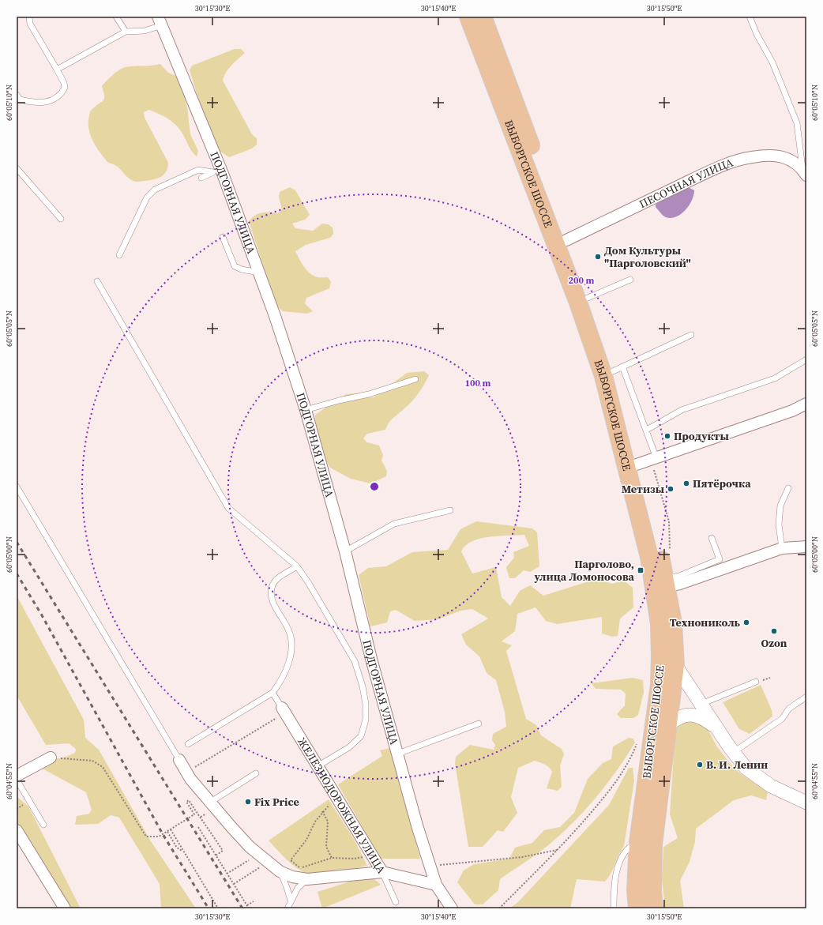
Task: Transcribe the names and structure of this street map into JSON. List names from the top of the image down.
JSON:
{
  "streets": {
    "main road": ["ВЫБОРГСКОЕ ШОССЕ"],
    "street": ["ПЕСОЧНАЯ УЛИЦА", "ПОДГОРНАЯ УЛИЦА", "ЖЕЛЕЗНОДОРОЖНАЯ УЛИЦА"]
  },
  "crossings": [
    ["ВЫБОРГСКОЕ ШОССЕ", "ПЕСОЧНАЯ УЛИЦА"],
    ["ПОДГОРНАЯ УЛИЦА", "ЖЕЛЕЗНОДОРОЖНАЯ УЛИЦА"]
  ],
  "places": {
    "other": [
      "Дом Культуры \"Парголовский\"",
      "Продукты",
      "Пятёрочка",
      "Метизы",
      "Технониколь",
      "Ozon",
      "В. И. Ленин",
      "Fix Price"
    ],
    "transit": ["Парголово, улица Ломоносова"]
  },
  "coordinates": [
    "30°15'30\"E",
    "30°15'40\"E",
    "30°15'50\"E",
    "60°05'10\"N",
    "60°05'05\"N",
    "60°05'00\"N",
    "60°04'55\"N"
  ],
  "rings": ["200 m", "100 m"]
}
